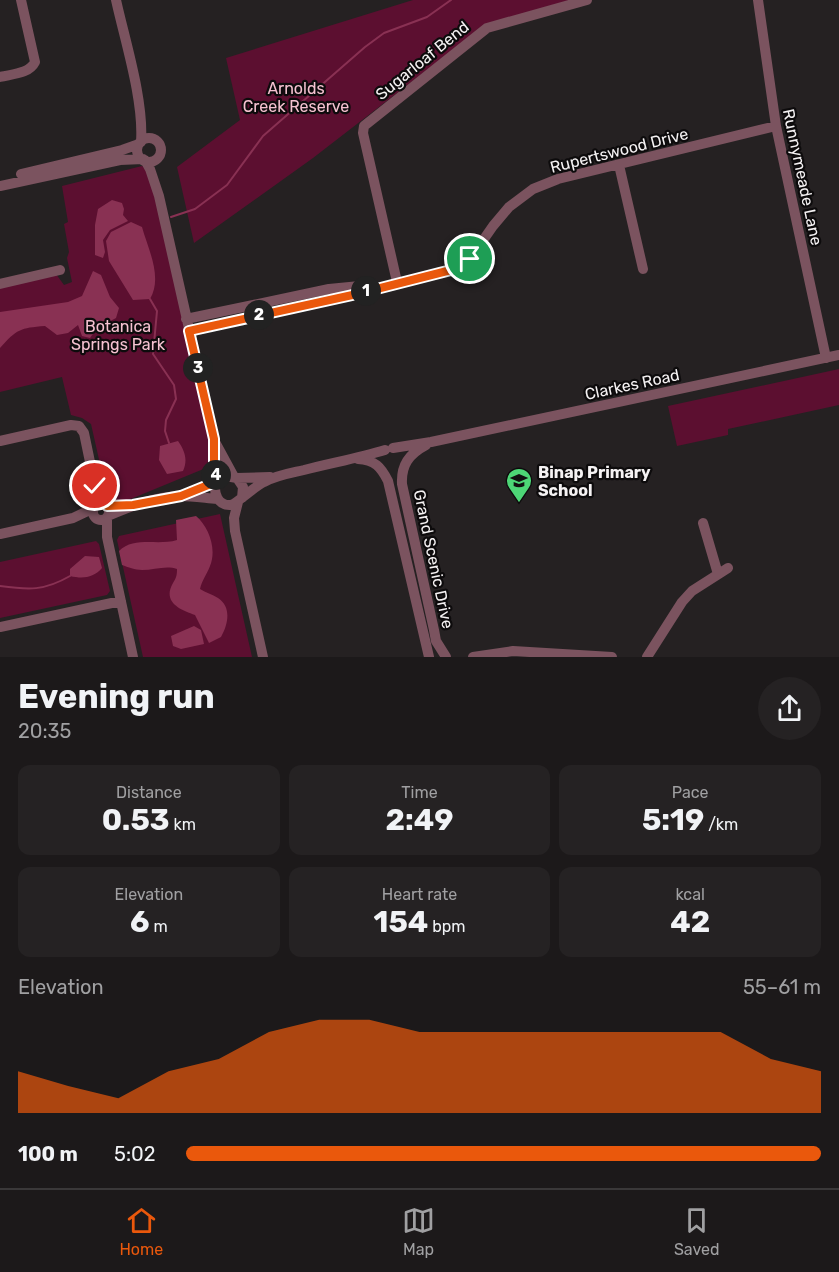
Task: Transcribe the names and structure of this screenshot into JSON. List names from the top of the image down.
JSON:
{
  "streets": {
    "street": [
      "Sugarloaf Bend",
      "Rupertswood Drive",
      "Runnymeade Lane",
      "Clarkes Road",
      "Grand Scenic Drive"
    ]
  },
  "crossings": [
    ["Sugarloaf Bend", "Rupertswood Drive"],
    ["Rupertswood Drive", "Runnymeade Lane"],
    ["Runnymeade Lane", "Clarkes Road"],
    ["Clarkes Road", "Grand Scenic Drive"]
  ],
  "parks": ["Arnolds Creek Reserve", "Botanica Springs Park"],
  "places": {
    "school or university": ["Binap Primary School"]
  },
  "page": {
    "pins": [
      "1",
      "2",
      "3",
      "4"
    ],
    "heading": ["Evening run", "20:35"],
    "stats": [
      ["Distance", "0.53 km"],
      ["Time", "2:49"],
      ["Pace", "5:19 /km"],
      ["Elevation", "6 m"],
      ["Heart rate", "154 bpm"],
      ["kcal", "42"]
    ],
    "chart": ["Elevation", "55–61 m"],
    "list": [
      {
        "name": "100 m",
        "note": "5:02"
      }
    ],
    "tabs": ["Home", "Map", "Saved"]
  }
}
